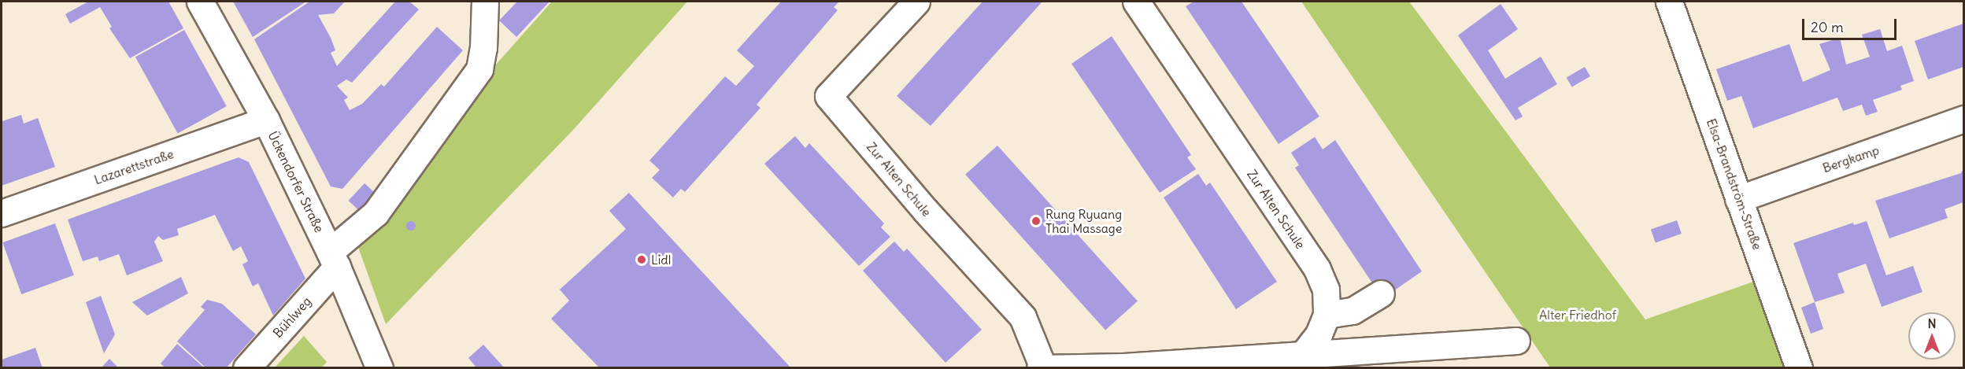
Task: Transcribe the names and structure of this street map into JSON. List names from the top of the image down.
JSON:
{
  "streets": {
    "street": [
      "Bergkamp",
      "Lazarettstraße",
      "Zur Alten Schule",
      "Ückendorfer Straße",
      "Elsa-Brandström-Straße",
      "Bühlweg"
    ]
  },
  "crossings": [
    ["Bergkamp", "Elsa-Brandström-Straße"],
    ["Lazarettstraße", "Ückendorfer Straße"],
    ["Ückendorfer Straße", "Bühlweg"]
  ],
  "parks": ["Alter Friedhof"],
  "places": ["Rung Ryuang Thai Massage", "Lidl"],
  "scale_bar": "20 m",
  "north": "top"
}
